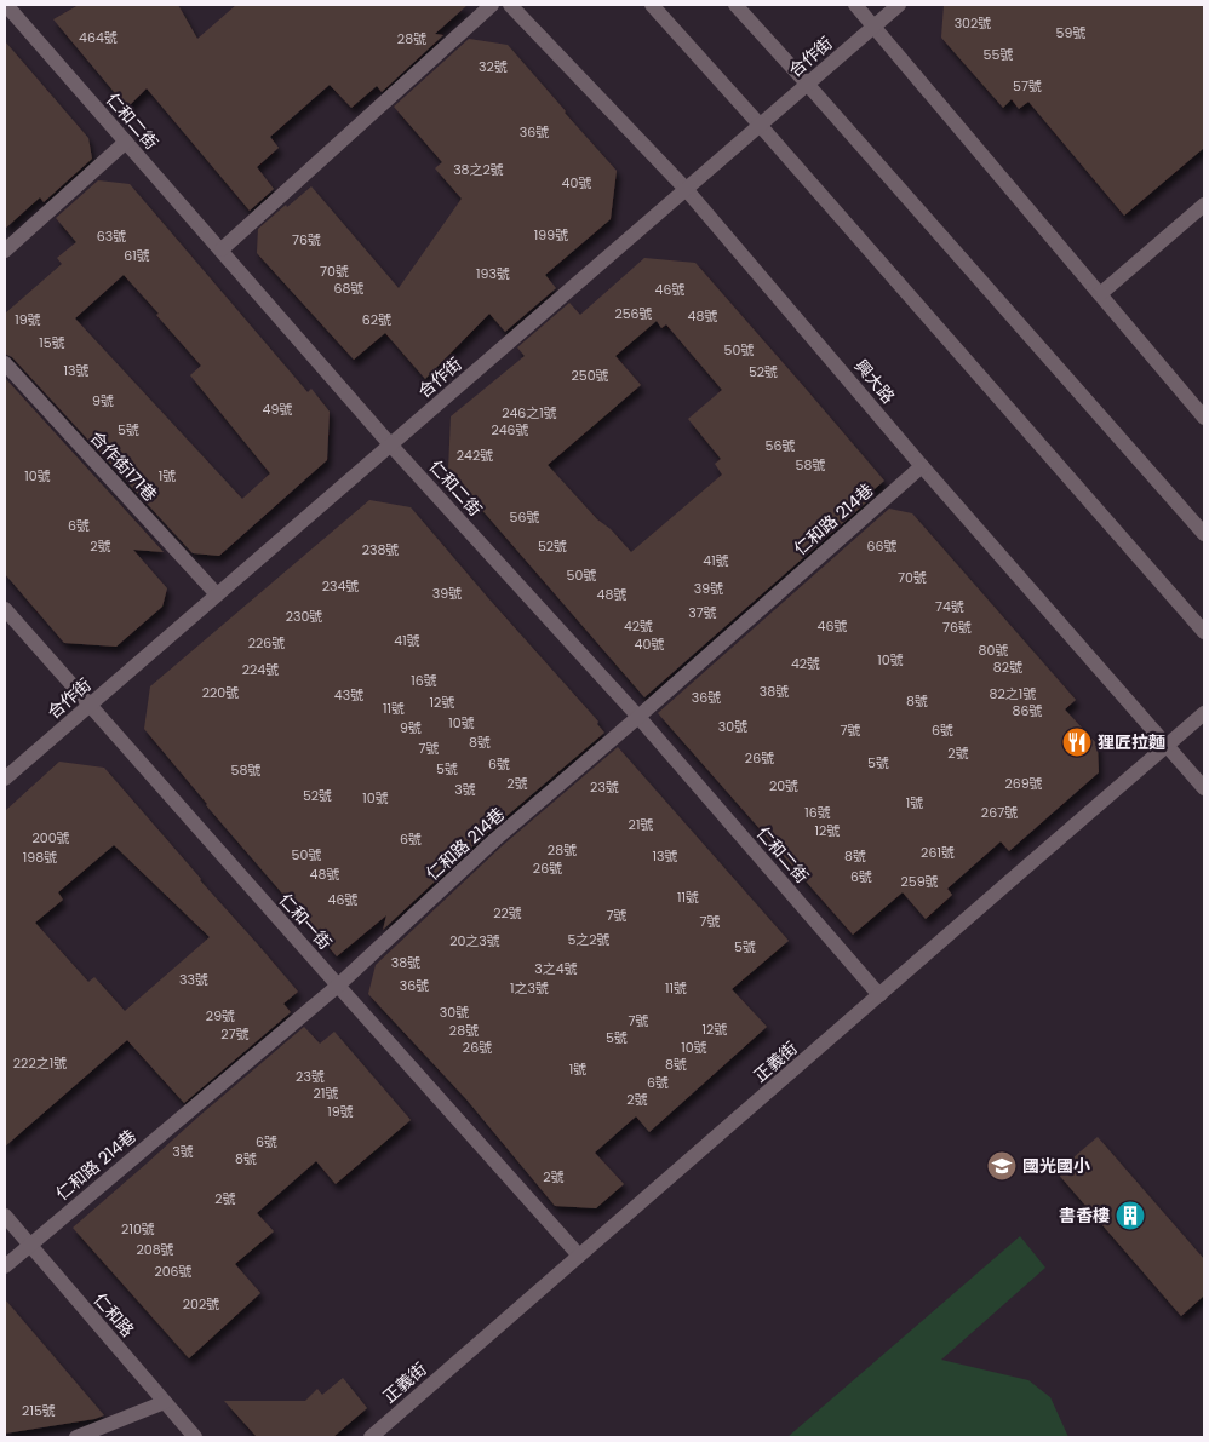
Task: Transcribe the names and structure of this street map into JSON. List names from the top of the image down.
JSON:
{
  "streets": {
    "street": [
      "合作街",
      "仁和二街",
      "興大路",
      "合作街171巷",
      "仁和路 214巷",
      "仁和一街",
      "正義街",
      "仁和路"
    ]
  },
  "crossings": [
    ["合作街", "仁和二街"],
    ["合作街", "興大路"],
    ["合作街", "合作街171巷"],
    ["合作街", "仁和一街"],
    ["仁和二街", "仁和路 214巷"],
    ["仁和二街", "正義街"],
    ["興大路", "仁和路 214巷"],
    ["興大路", "正義街"],
    ["仁和路 214巷", "仁和一街"],
    ["仁和路 214巷", "仁和路"],
    ["仁和一街", "正義街"]
  ],
  "places": {
    "restaurant": ["狸匠拉麵"],
    "school or university": ["國光國小"],
    "building": ["書香樓"]
  },
  "house_numbers": [
    "302號",
    "59號",
    "464號",
    "28號",
    "55號",
    "32號",
    "57號",
    "36號",
    "38之2號",
    "40號",
    "199號",
    "63號",
    "76號",
    "61號",
    "70號",
    "193號",
    "68號",
    "46號",
    "256號",
    "48號",
    "19號",
    "62號",
    "15號",
    "50號",
    "13號",
    "52號",
    "250號",
    "9號",
    "49號",
    "246之1號",
    "5號",
    "246號",
    "56號",
    "242號",
    "58號",
    "10號",
    "1號",
    "56號",
    "6號",
    "2號",
    "52號",
    "66號",
    "238號",
    "41號",
    "50號",
    "70號",
    "234號",
    "39號",
    "39號",
    "48號",
    "74號",
    "37號",
    "230號",
    "42號",
    "46號",
    "76號",
    "41號",
    "226號",
    "40號",
    "80號",
    "10號",
    "42號",
    "82號",
    "224號",
    "16號",
    "38號",
    "220號",
    "82之1號",
    "43號",
    "36號",
    "8號",
    "12號",
    "11號",
    "86號",
    "10號",
    "30號",
    "9號",
    "7號",
    "6號",
    "8號",
    "7號",
    "2號",
    "26號",
    "5號",
    "6號",
    "5號",
    "58號",
    "2號",
    "269號",
    "20號",
    "23號",
    "3號",
    "52號",
    "10號",
    "1號",
    "16號",
    "267號",
    "21號",
    "12號",
    "200號",
    "6號",
    "28號",
    "261號",
    "50號",
    "13號",
    "8號",
    "198號",
    "26號",
    "48號",
    "6號",
    "259號",
    "11號",
    "46號",
    "22號",
    "7號",
    "7號",
    "5之2號",
    "20之3號",
    "5號",
    "38號",
    "3之4號",
    "33號",
    "36號",
    "1之3號",
    "11號",
    "30號",
    "29號",
    "7號",
    "12號",
    "28號",
    "27號",
    "5號",
    "26號",
    "10號",
    "222之1號",
    "8號",
    "1號",
    "23號",
    "6號",
    "21號",
    "2號",
    "19號",
    "6號",
    "3號",
    "8號",
    "2號",
    "2號",
    "210號",
    "208號",
    "206號",
    "202號",
    "215號"
  ]
}
